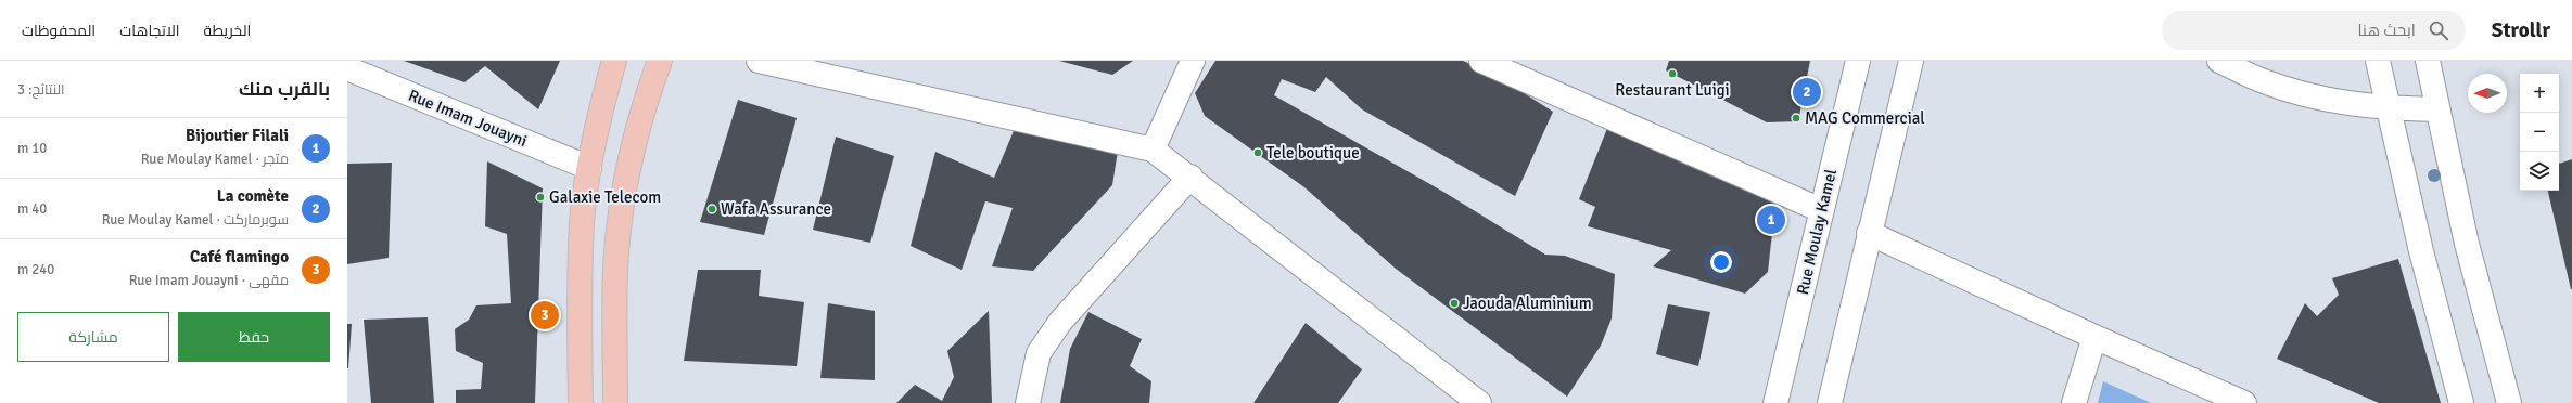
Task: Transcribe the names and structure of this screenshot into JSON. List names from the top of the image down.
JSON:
{
  "streets": {
    "street": ["Rue Imam Jouayni", "Rue Moulay Kamel"]
  },
  "places": [
    "Restaurant Luigi",
    "MAG Commercial",
    "Tele boutique",
    "Galaxie Telecom",
    "Wafa Assurance",
    "Jaouda Aluminium"
  ],
  "north": "left",
  "page": {
    "header": "Strollr",
    "search": "ابحث هنا",
    "nav": ["الخريطة", "الاتجاهات", "المحفوظات"],
    "heading": ["بالقرب منك", "النتائج: 3"],
    "map_buttons": ["+", "−"],
    "pins": ["2", "1", "3"],
    "list": [
      {
        "mark": "1",
        "name": "Bijoutier Filali",
        "note": "متجر · Rue Moulay Kamel",
        "value": "10 m"
      },
      {
        "mark": "2",
        "name": "La comète",
        "note": "سوبرماركت · Rue Moulay Kamel",
        "value": "40 m"
      },
      {
        "mark": "3",
        "name": "Café flamingo",
        "note": "مقهى · Rue Imam Jouayni",
        "value": "240 m"
      }
    ],
    "buttons": ["حفظ", "مشاركة"]
  }
}
